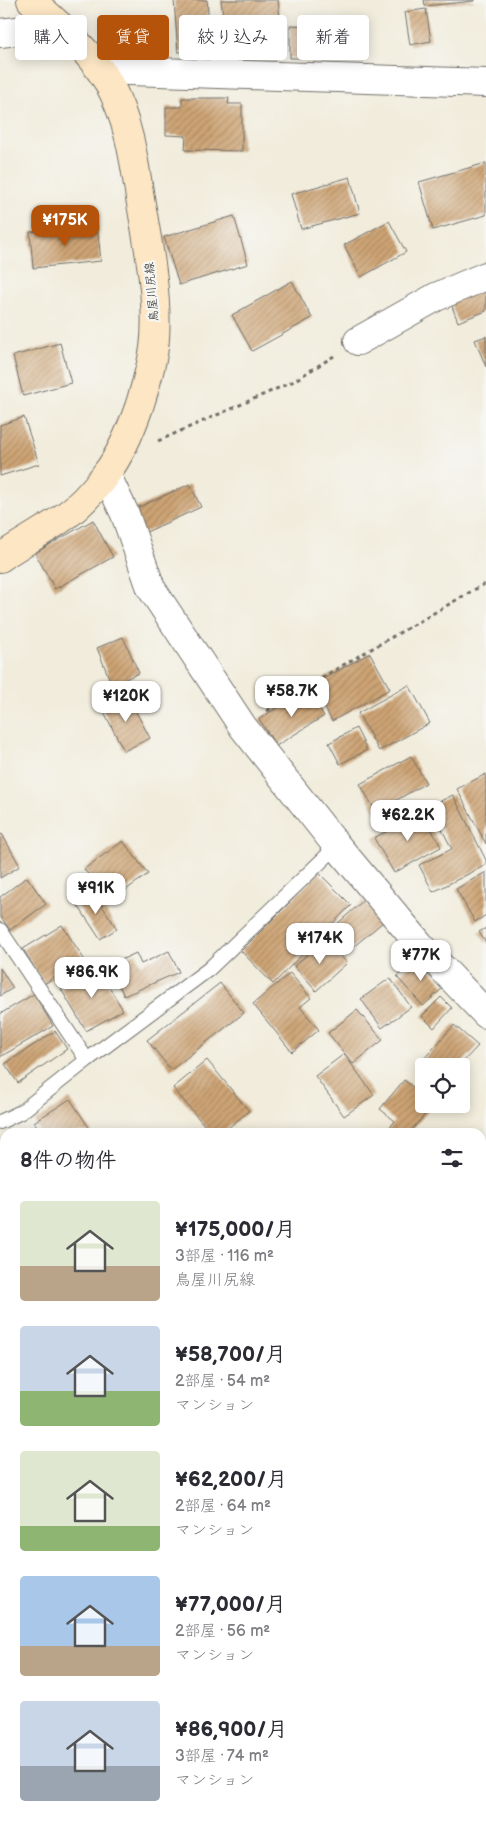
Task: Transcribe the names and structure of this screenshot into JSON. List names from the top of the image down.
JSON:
{
  "streets": {
    "main road": ["鳥屋川尻線"]
  },
  "page": {
    "chip": [
      "購入",
      "賃貸",
      "絞り込み",
      "新着"
    ],
    "price": [
      "¥175K",
      "¥58.7K",
      "¥120K",
      "¥62.2K",
      "¥91K",
      "¥174K",
      "¥77K",
      "¥86.9K"
    ],
    "heading": "8件の物件",
    "list": [
      {
        "name": "¥175,000/月",
        "note": "3部屋 · 116 m² · 鳥屋川尻線"
      },
      {
        "name": "¥58,700/月",
        "note": "2部屋 · 54 m² · マンション"
      },
      {
        "name": "¥62,200/月",
        "note": "2部屋 · 64 m² · マンション"
      },
      {
        "name": "¥77,000/月",
        "note": "2部屋 · 56 m² · マンション"
      },
      {
        "name": "¥86,900/月",
        "note": "3部屋 · 74 m² · マンション"
      }
    ]
  }
}
